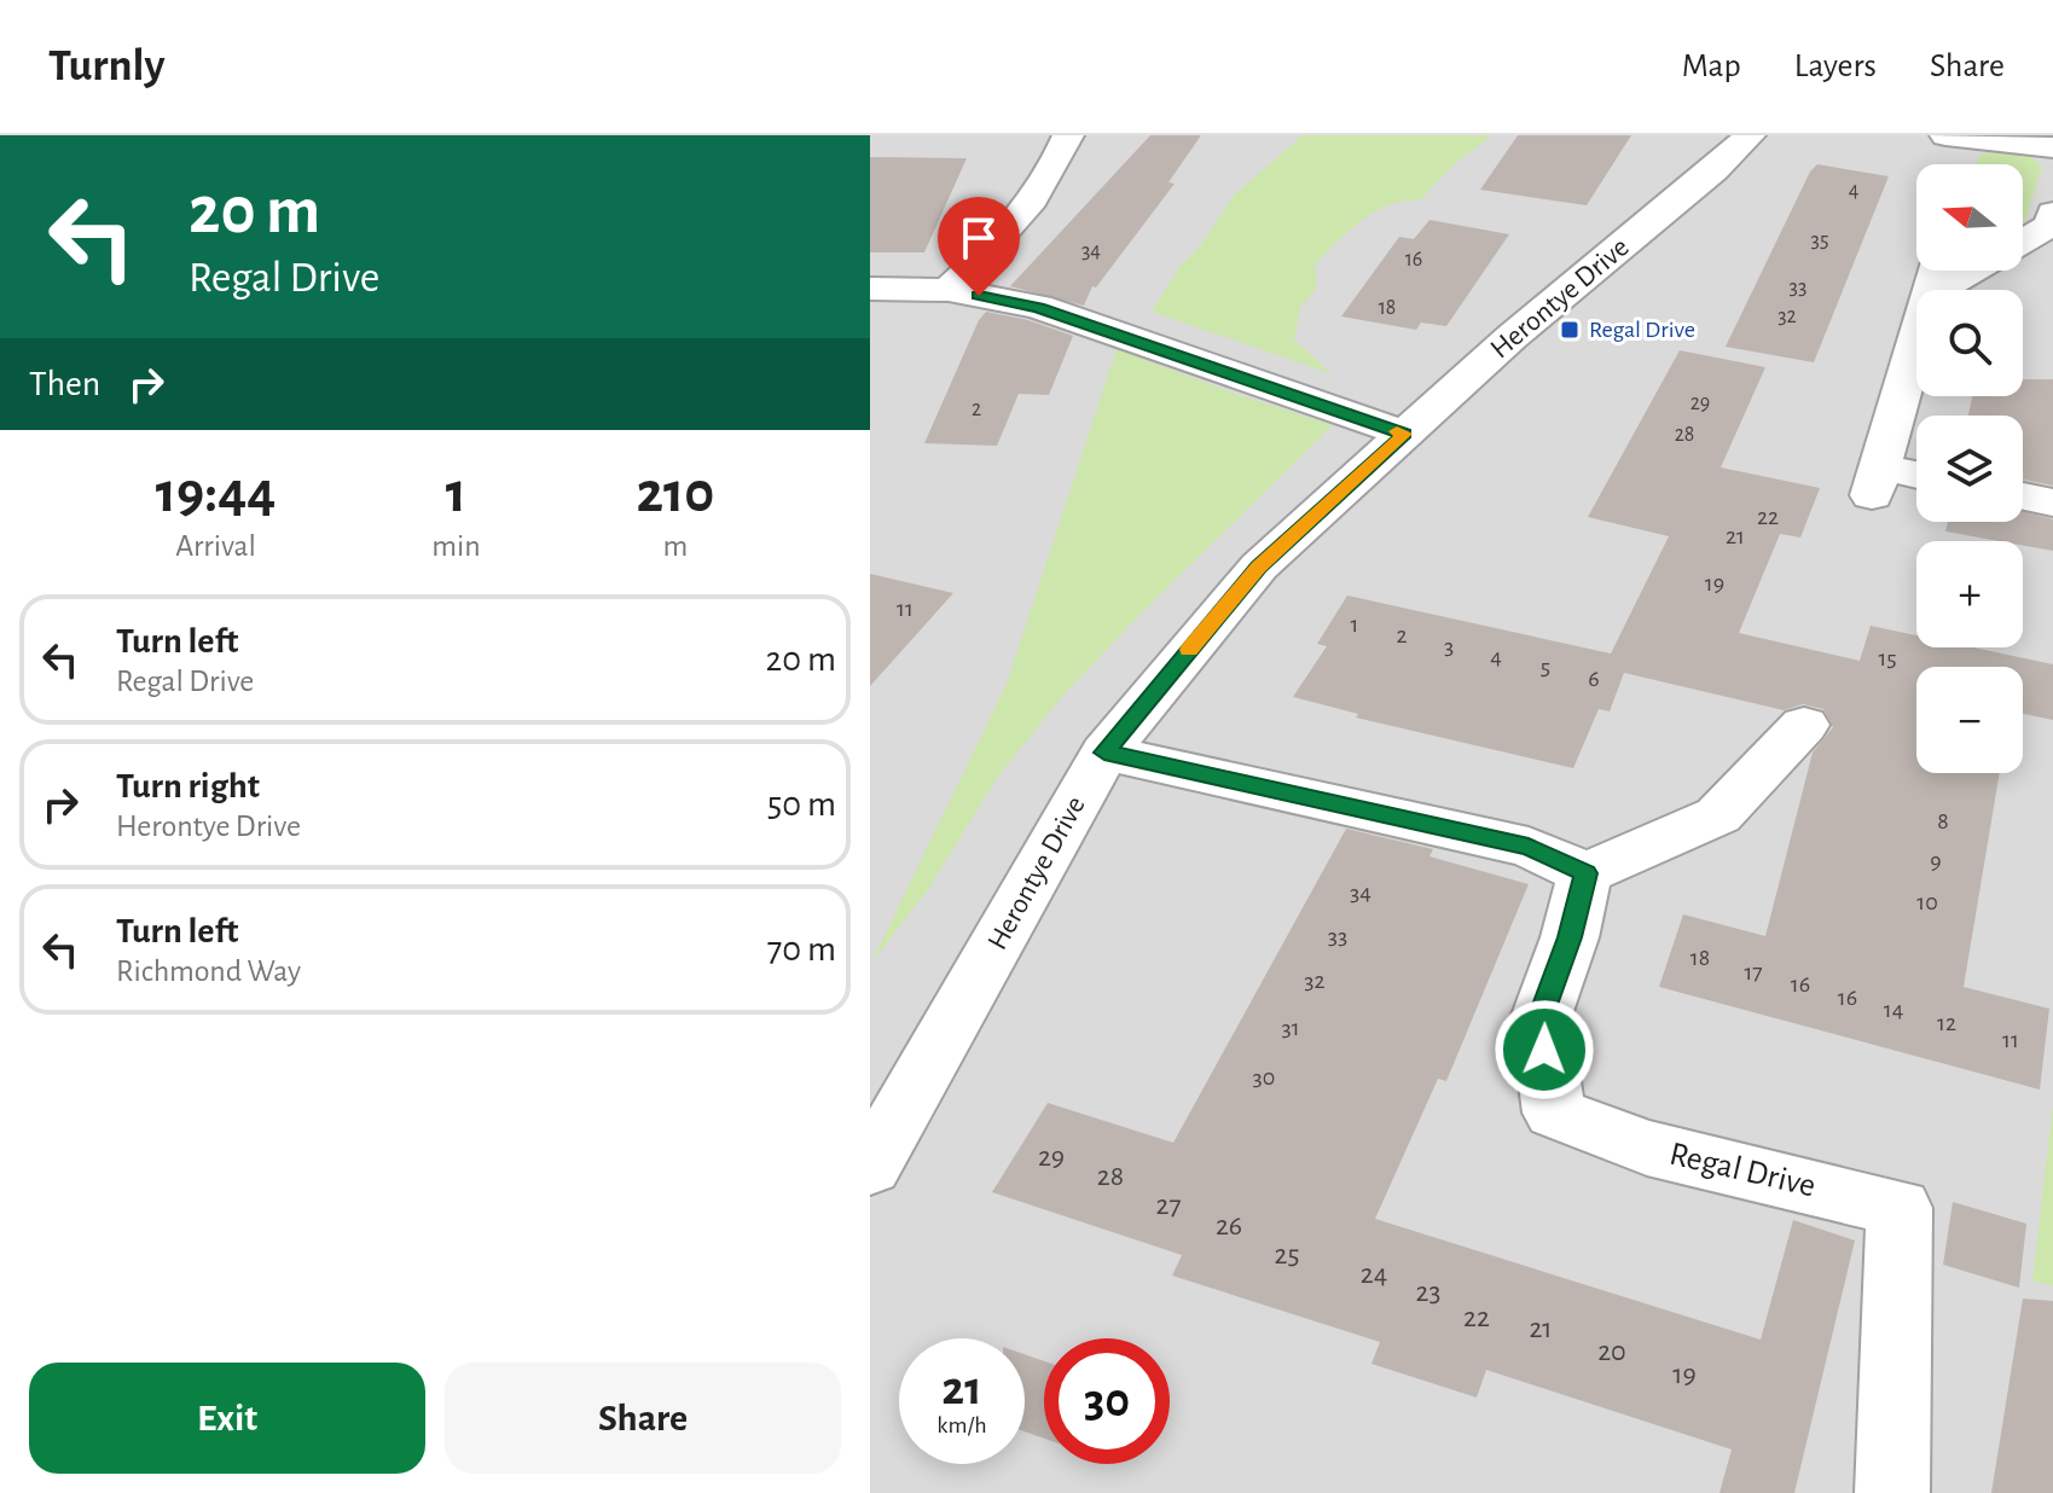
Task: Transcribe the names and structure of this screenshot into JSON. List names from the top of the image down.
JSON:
{
  "streets": {
    "street": ["Herontye Drive", "Regal Drive"]
  },
  "places": {
    "transit": ["Regal Drive"]
  },
  "house_numbers": [
    "4",
    "35",
    "34",
    "16",
    "33",
    "18",
    "32",
    "29",
    "2",
    "28",
    "22",
    "21",
    "19",
    "11",
    "1",
    "2",
    "3",
    "4",
    "15",
    "5",
    "6",
    "8",
    "9",
    "34",
    "10",
    "33",
    "18",
    "17",
    "32",
    "16",
    "16",
    "14",
    "12",
    "31",
    "11",
    "30",
    "29",
    "28",
    "27",
    "26",
    "25",
    "24",
    "23",
    "22",
    "21",
    "20",
    "19"
  ],
  "north": "left",
  "page": {
    "header": "Turnly",
    "nav": ["Map", "Layers", "Share"],
    "turn": ["20 m", "Regal Drive"],
    "map_buttons": ["+", "−"],
    "then": "Then",
    "eta": [
      "19:44",
      "Arrival",
      "1",
      "min",
      "210",
      "m"
    ],
    "list": [
      {
        "name": "Turn left",
        "note": "Regal Drive",
        "value": "20 m"
      },
      {
        "name": "Turn right",
        "note": "Herontye Drive",
        "value": "50 m"
      },
      {
        "name": "Turn left",
        "note": "Richmond Way",
        "value": "70 m"
      }
    ],
    "speed": "21 km/h",
    "limit": "30",
    "buttons": ["Exit", "Share"]
  }
}
